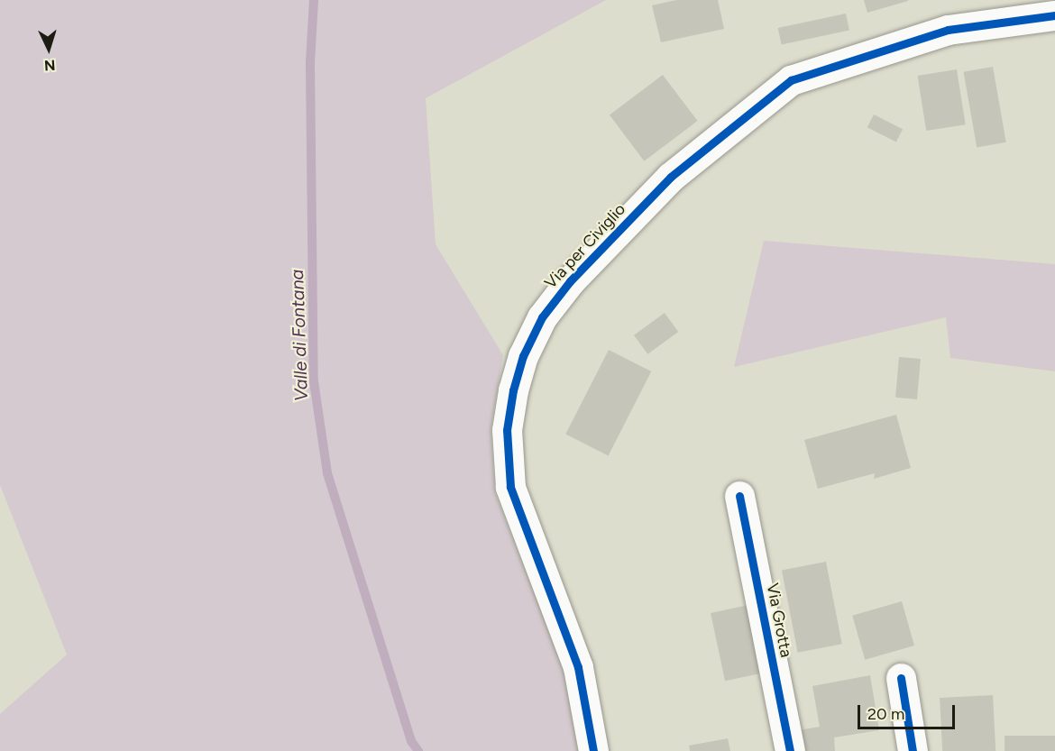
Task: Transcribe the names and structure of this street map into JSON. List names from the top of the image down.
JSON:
{
  "streets": {
    "street": ["Via per Civiglio", "Via Grotta"]
  },
  "water": ["Valle di Fontana"],
  "scale_bar": "20 m",
  "north": "bottom"
}
